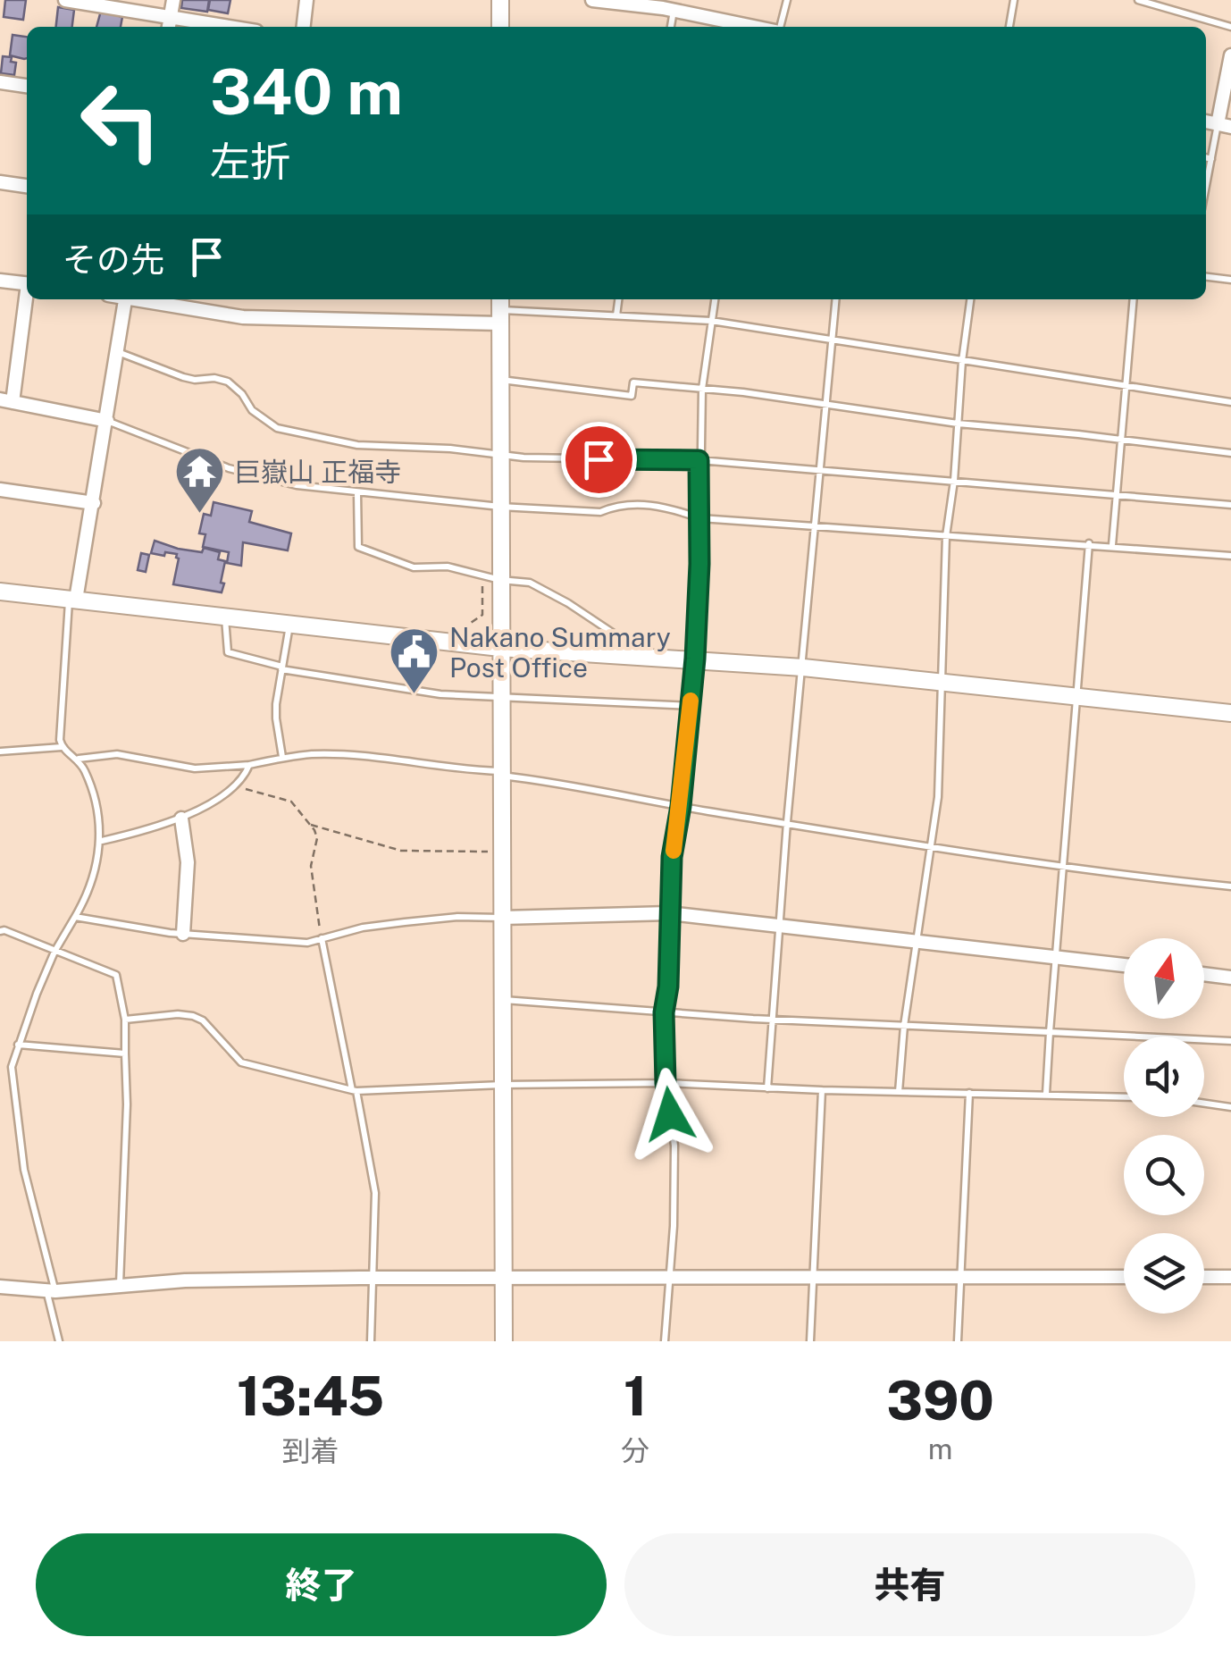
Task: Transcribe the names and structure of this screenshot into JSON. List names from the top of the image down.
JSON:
{
  "places": {
    "temple": ["巨嶽山 正福寺"],
    "public building": ["Nakano Summary Post Office"]
  },
  "north": "top",
  "page": {
    "turn": ["340 m", "左折"],
    "then": "その先",
    "eta": [
      "13:45",
      "到着",
      "1",
      "分",
      "390",
      "m"
    ],
    "buttons": ["終了", "共有"]
  }
}
